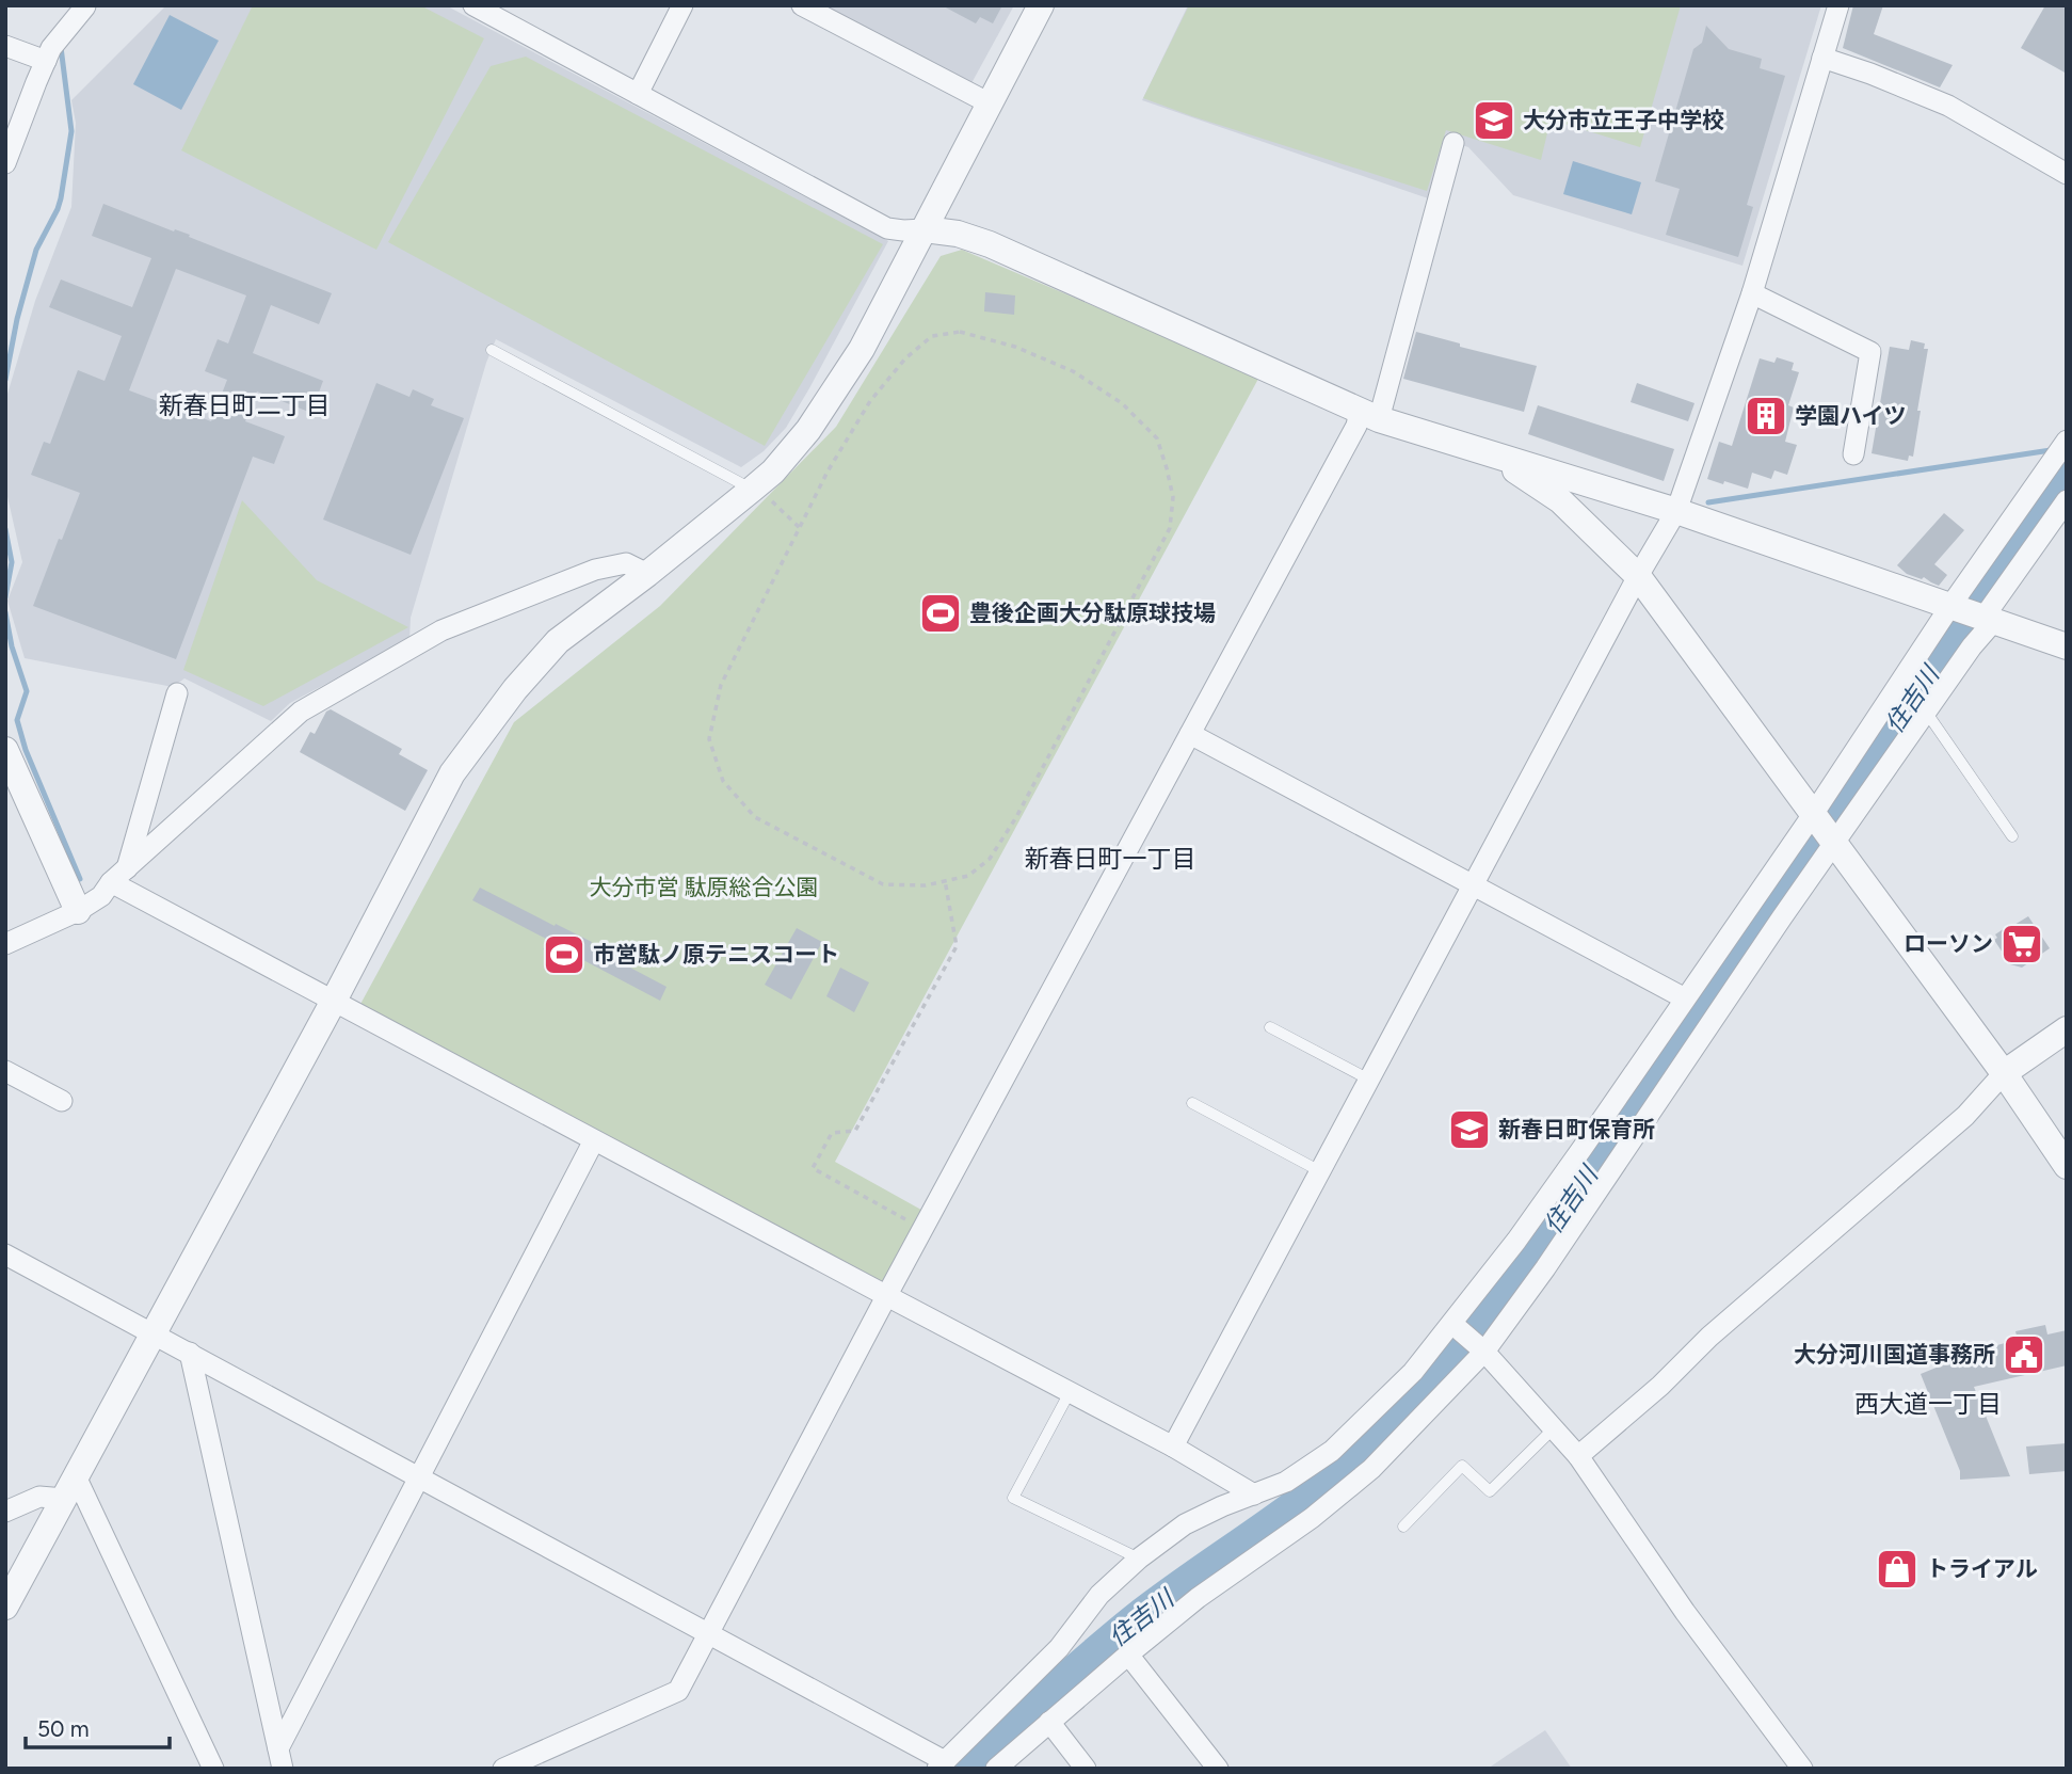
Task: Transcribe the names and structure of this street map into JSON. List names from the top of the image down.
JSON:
{
  "districts": ["新春日町二丁目", "新春日町一丁目", "西大道一丁目"],
  "water": ["住吉川"],
  "parks": ["大分市営 駄原総合公園"],
  "places": {
    "school or university": ["大分市立王子中学校", "新春日町保育所"],
    "building": ["学園ハイツ"],
    "sports": ["豊後企画大分駄原球技場", "市営駄ノ原テニスコート"],
    "supermarket": ["ローソン"],
    "public building": ["大分河川国道事務所"],
    "shop": ["トライアル"]
  },
  "scale_bar": "50 m"
}
